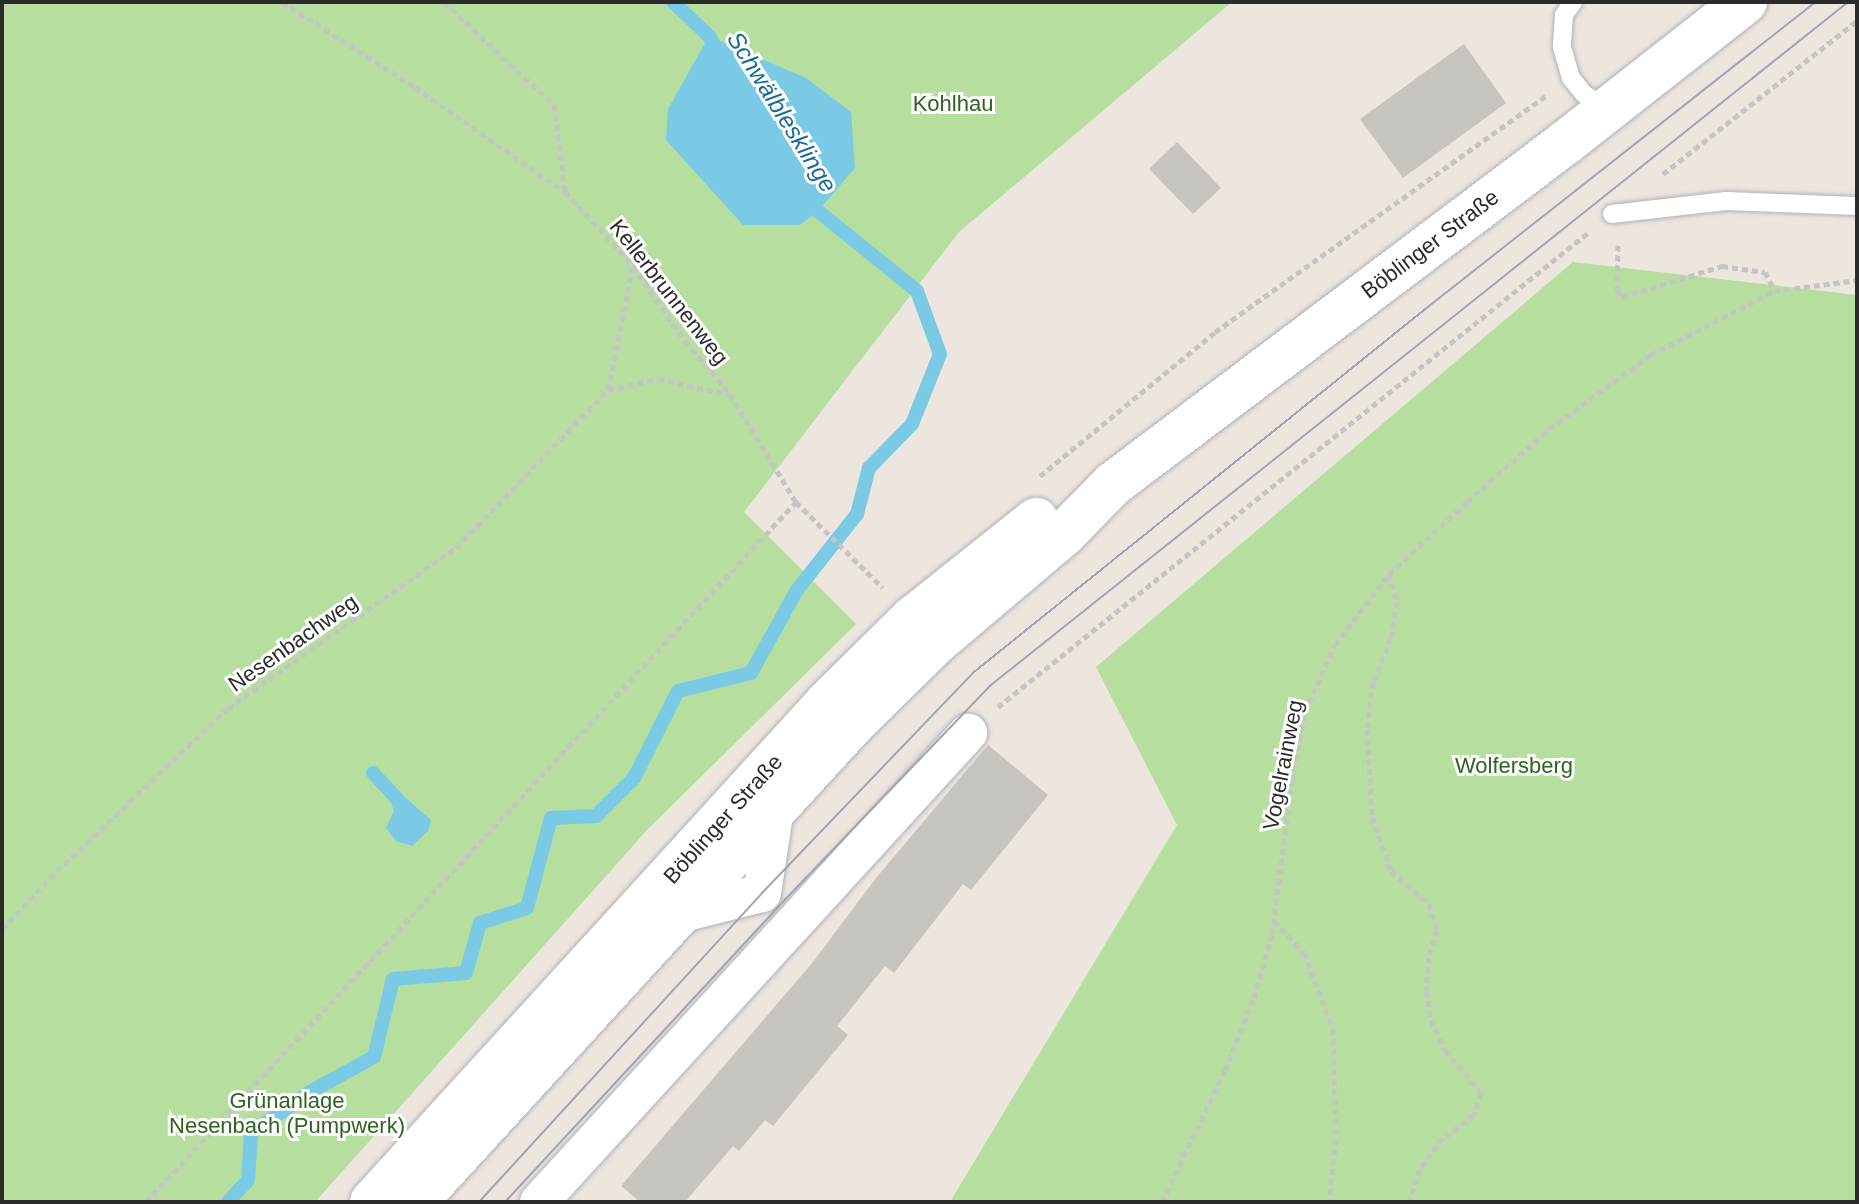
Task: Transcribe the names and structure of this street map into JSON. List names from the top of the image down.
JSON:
{
  "streets": {
    "main road": ["Böblinger Straße"],
    "path": ["Kellerbrunnenweg", "Nesenbachweg", "Vogelrainweg"]
  },
  "water": ["Schwälblesklinge"],
  "parks": ["Kohlhau", "Wolfersberg", "Grünanlage Nesenbach (Pumpwerk)"]
}
